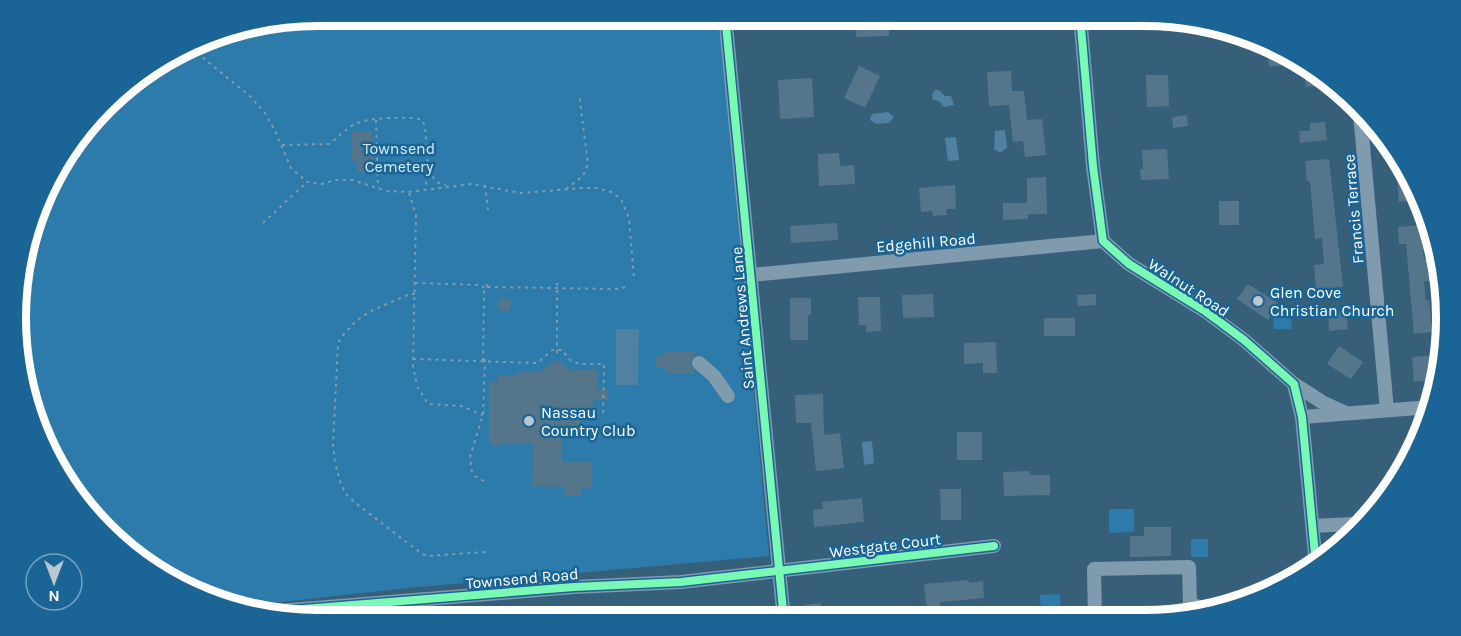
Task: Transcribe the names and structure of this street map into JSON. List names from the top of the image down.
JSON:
{
  "streets": {
    "street": [
      "Francis Terrace",
      "Edgehill Road",
      "Walnut Road",
      "Saint Andrews Lane",
      "Westgate Court",
      "Townsend Road"
    ]
  },
  "crossings": [
    ["Edgehill Road", "Walnut Road"],
    ["Edgehill Road", "Saint Andrews Lane"],
    ["Saint Andrews Lane", "Westgate Court"],
    ["Saint Andrews Lane", "Townsend Road"],
    ["Westgate Court", "Townsend Road"]
  ],
  "parks": ["Townsend Cemetery"],
  "places": ["Glen Cove Christian Church", "Nassau Country Club"],
  "north": "bottom"
}
